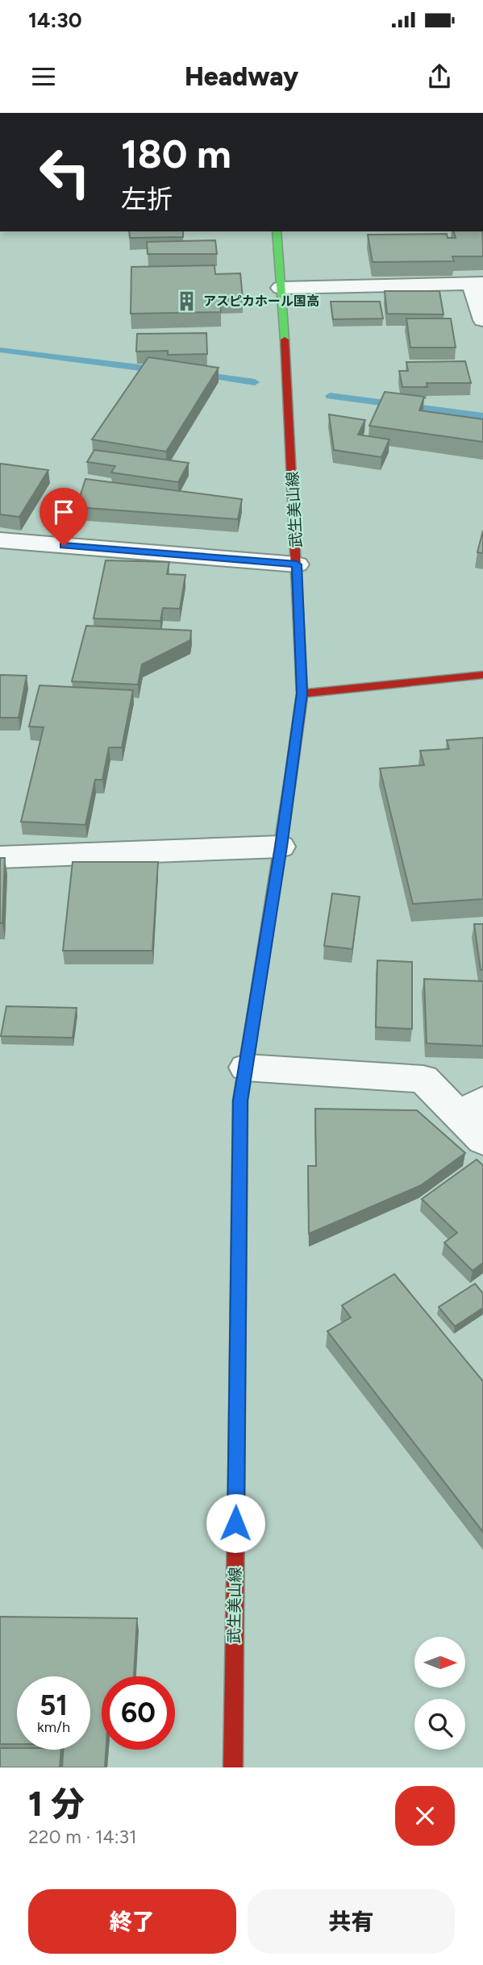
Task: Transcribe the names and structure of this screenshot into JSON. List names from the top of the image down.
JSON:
{
  "streets": {
    "main road": ["武生美山線"]
  },
  "places": {
    "building": ["アスピカホール国高"]
  },
  "north": "right",
  "page": {
    "status": "14:30",
    "header": "Headway",
    "turn": ["180 m", "左折"],
    "speed": "51 km/h",
    "limit": "60",
    "heading": ["1 分", "220 m · 14:31"],
    "buttons": ["終了", "共有"]
  }
}
